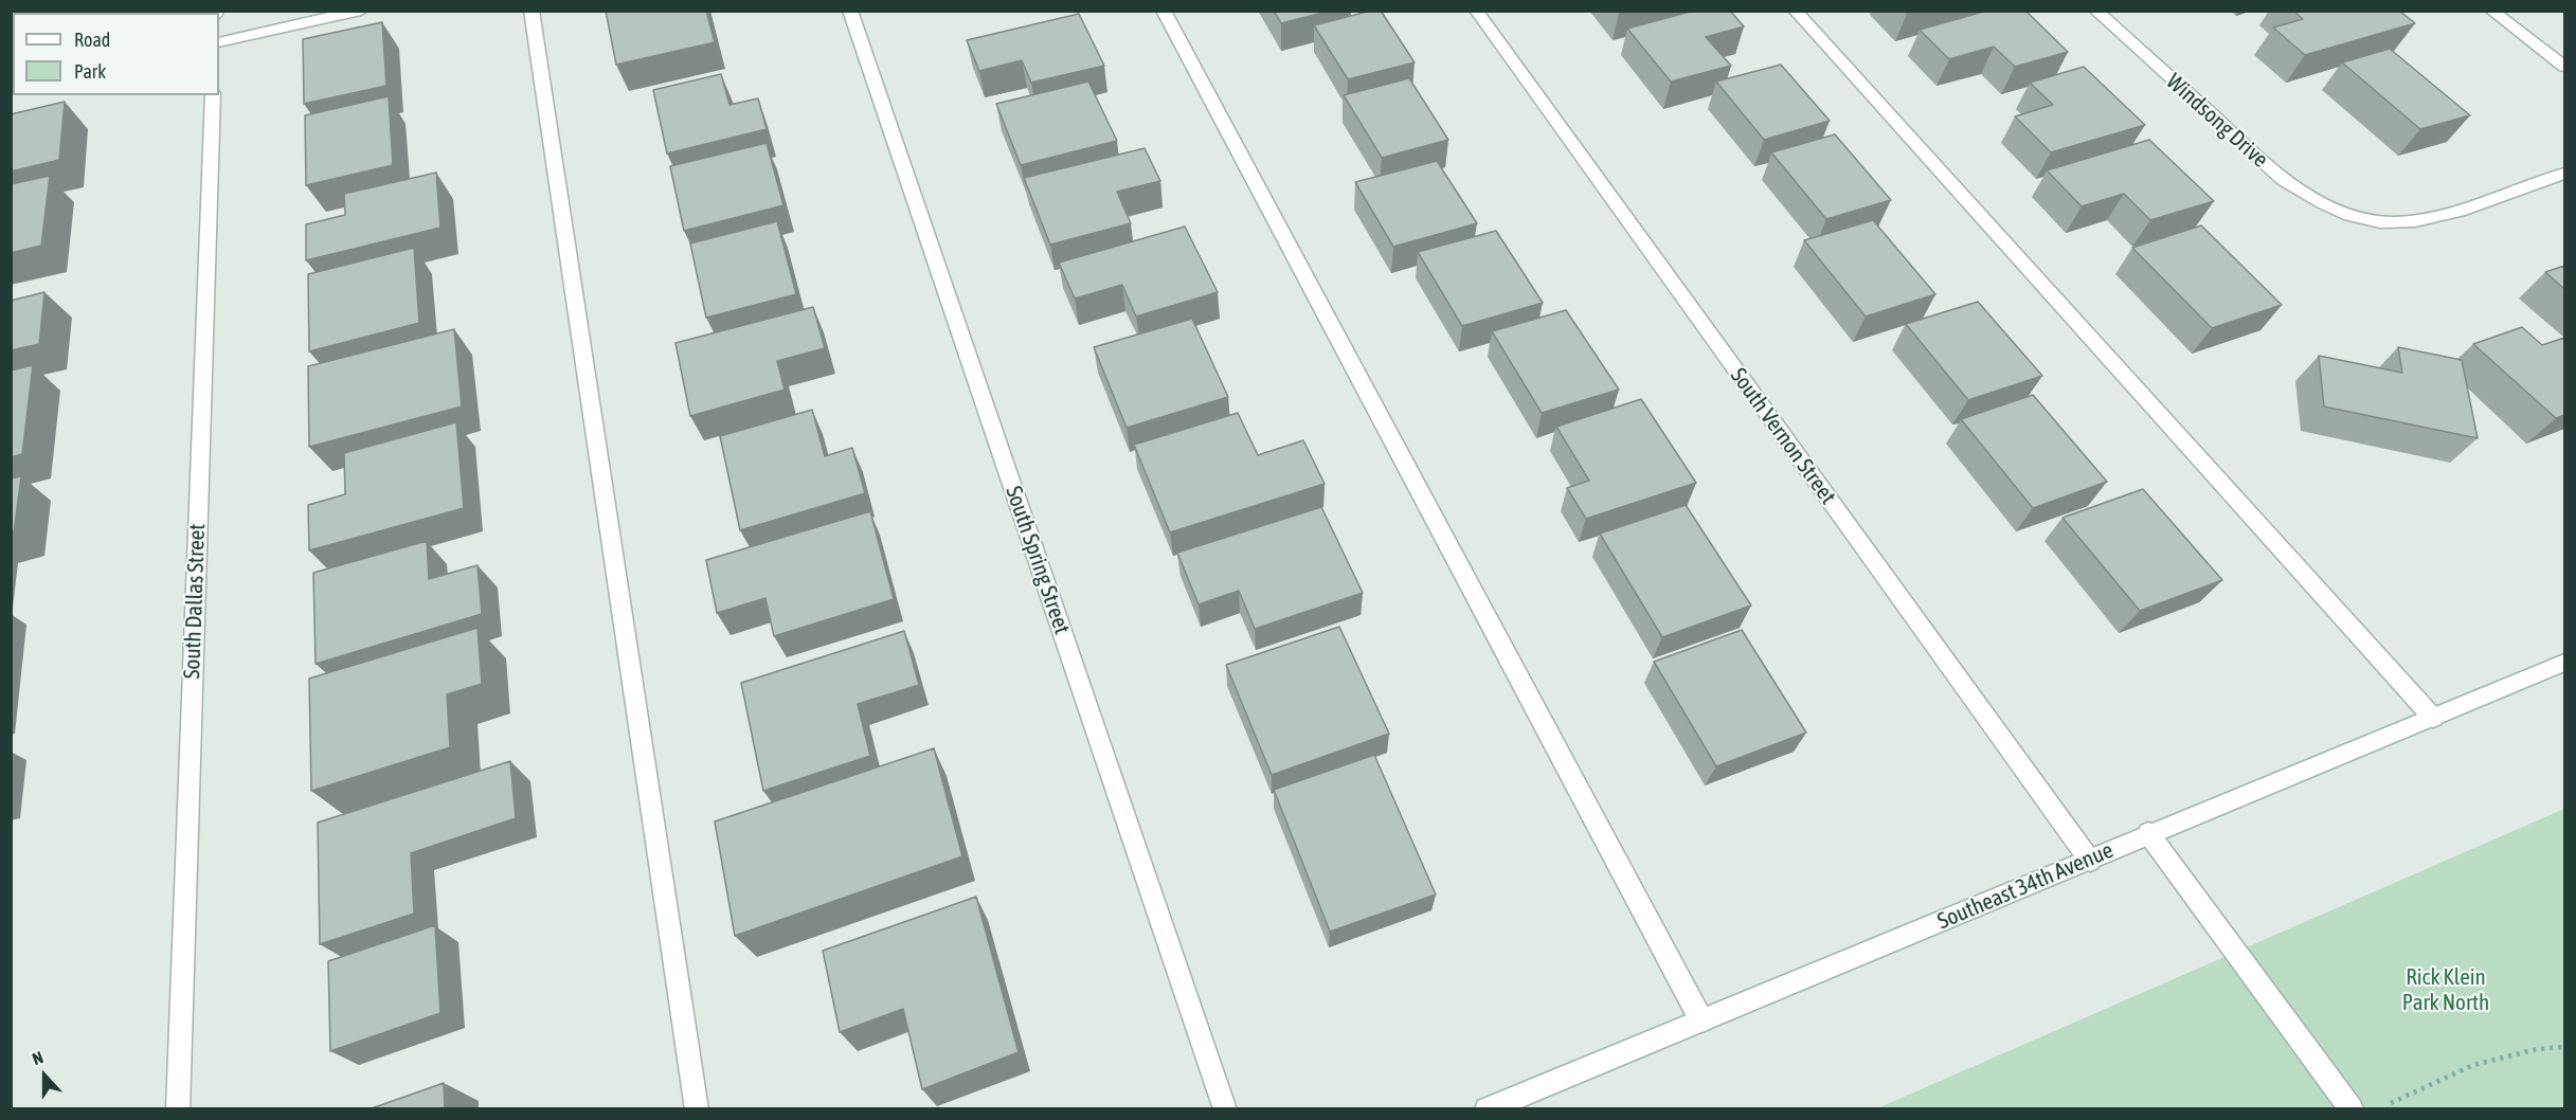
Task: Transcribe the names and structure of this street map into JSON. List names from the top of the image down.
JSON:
{
  "streets": {
    "street": [
      "Windsong Drive",
      "South Vernon Street",
      "South Spring Street",
      "South Dallas Street",
      "Southeast 34th Avenue"
    ]
  },
  "crossings": [
    ["South Vernon Street", "Southeast 34th Avenue"]
  ],
  "parks": ["Rick Klein Park North"],
  "legend": ["Road", "Park"],
  "north": "top"
}
